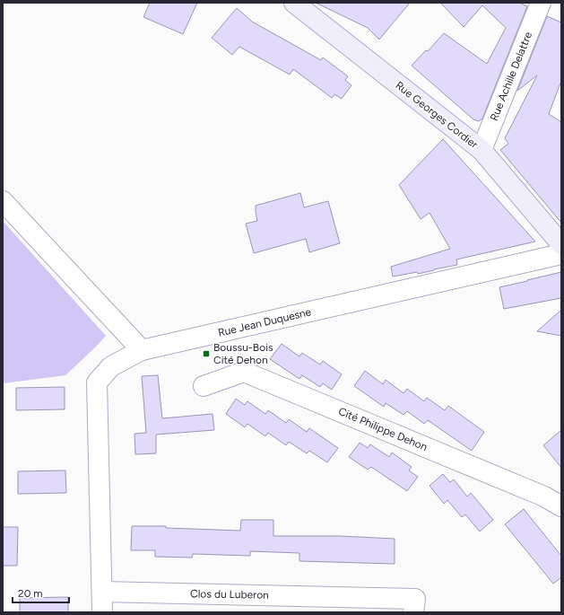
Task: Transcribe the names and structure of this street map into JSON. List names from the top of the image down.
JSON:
{
  "streets": {
    "street": [
      "Rue Achille Delattre",
      "Rue Georges Cordier",
      "Rue Jean Duquesne",
      "Cité Philippe Dehon",
      "Clos du Luberon"
    ]
  },
  "crossings": [
    ["Rue Achille Delattre", "Rue Georges Cordier"],
    ["Rue Jean Duquesne", "Clos du Luberon"]
  ],
  "places": {
    "transit": ["Boussu-Bois Cité Dehon"]
  },
  "scale_bar": "20 m"
}
